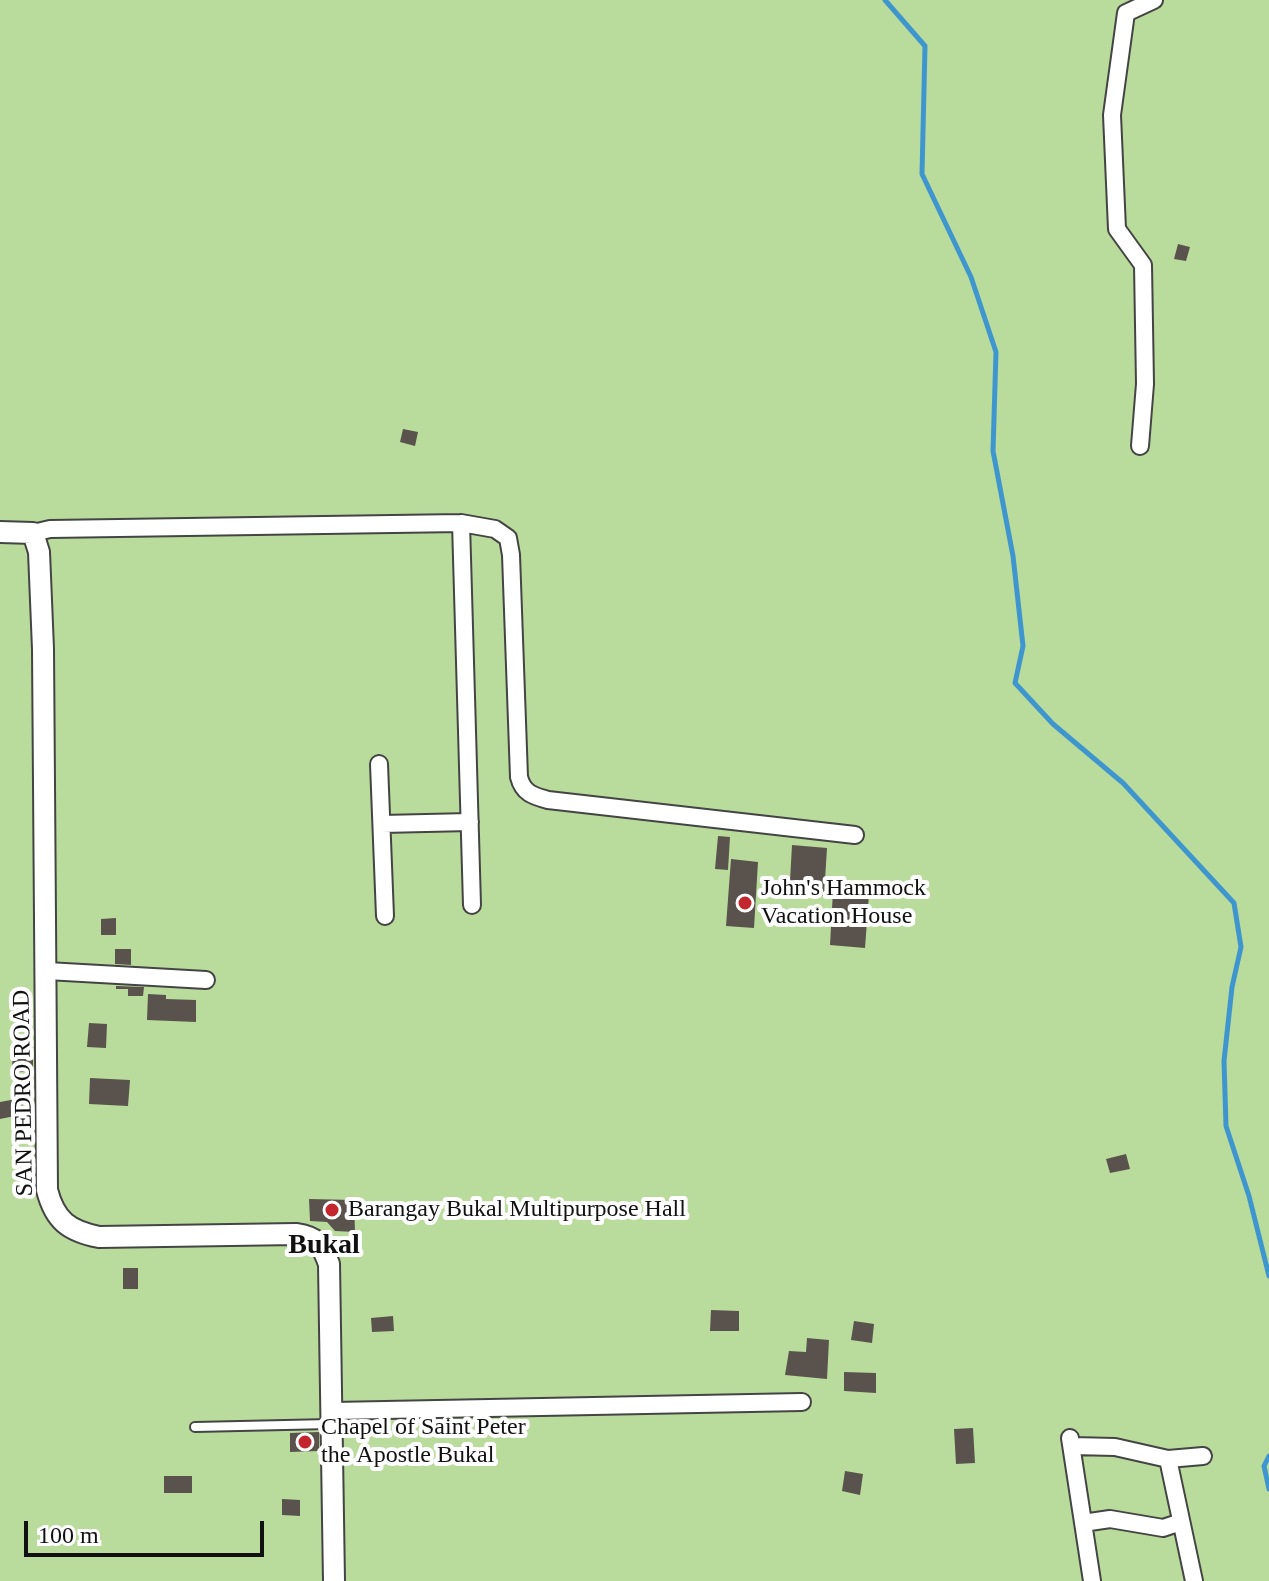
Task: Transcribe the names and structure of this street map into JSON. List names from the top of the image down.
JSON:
{
  "streets": {
    "street": ["SAN PEDRO ROAD"]
  },
  "districts": ["Bukal"],
  "places": ["John's Hammock Vacation House", "Barangay Bukal Multipurpose Hall", "Chapel of Saint Peter the Apostle Bukal"],
  "scale_bar": "100 m"
}
